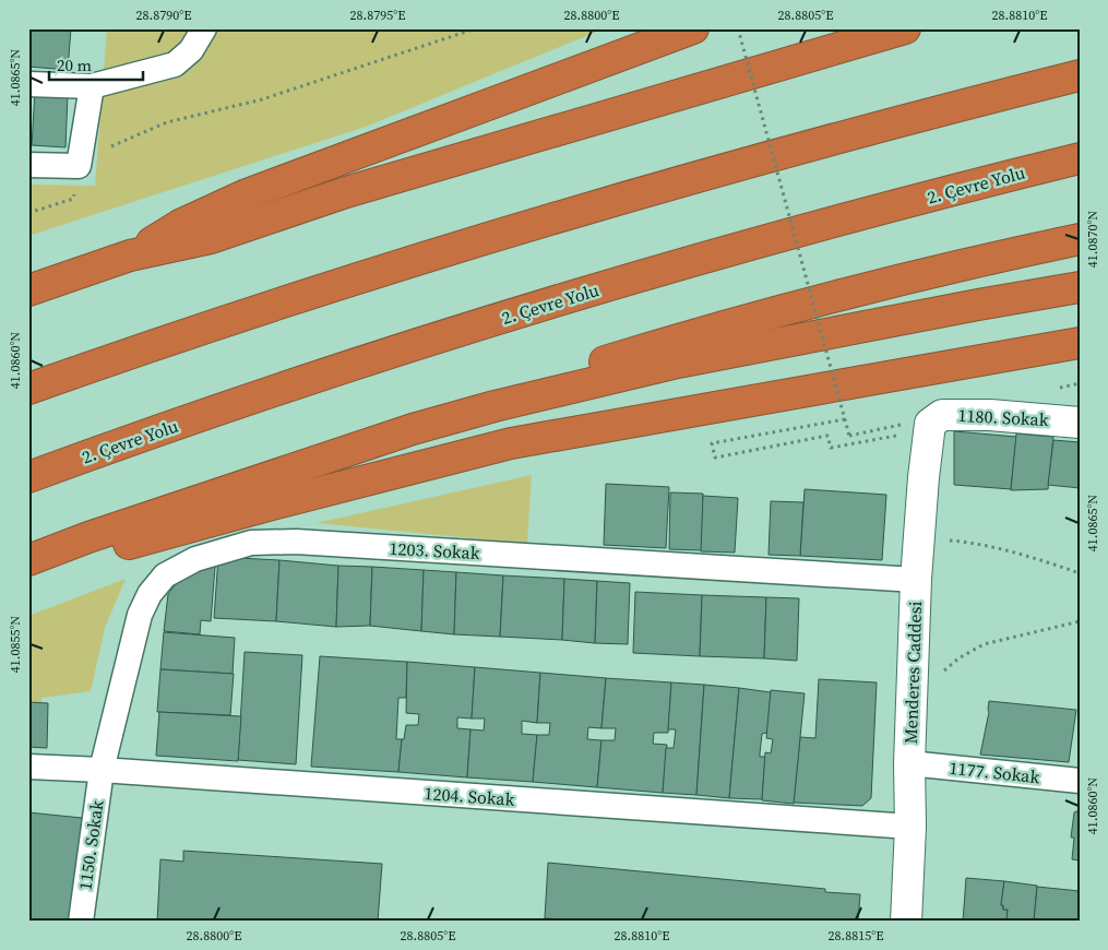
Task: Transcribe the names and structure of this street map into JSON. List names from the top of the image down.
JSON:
{
  "streets": {
    "highway": ["2. Çevre Yolu"],
    "street": [
      "1180. Sokak",
      "1203. Sokak",
      "Menderes Caddesi",
      "1177. Sokak",
      "1204. Sokak",
      "1150. Sokak"
    ]
  },
  "crossings": [
    ["1180. Sokak", "Menderes Caddesi"],
    ["1203. Sokak", "Menderes Caddesi"],
    ["1203. Sokak", "1204. Sokak"],
    ["1203. Sokak", "1150. Sokak"],
    ["Menderes Caddesi", "1177. Sokak"],
    ["Menderes Caddesi", "1204. Sokak"],
    ["1204. Sokak", "1150. Sokak"]
  ],
  "scale_bar": "20 m",
  "coordinates": [
    "28.8790°E",
    "28.8795°E",
    "28.8800°E",
    "28.8805°E",
    "28.8810°E",
    "41.0865°N",
    "41.0870°N",
    "41.0860°N",
    "41.0855°N",
    "28.8815°E"
  ]
}
